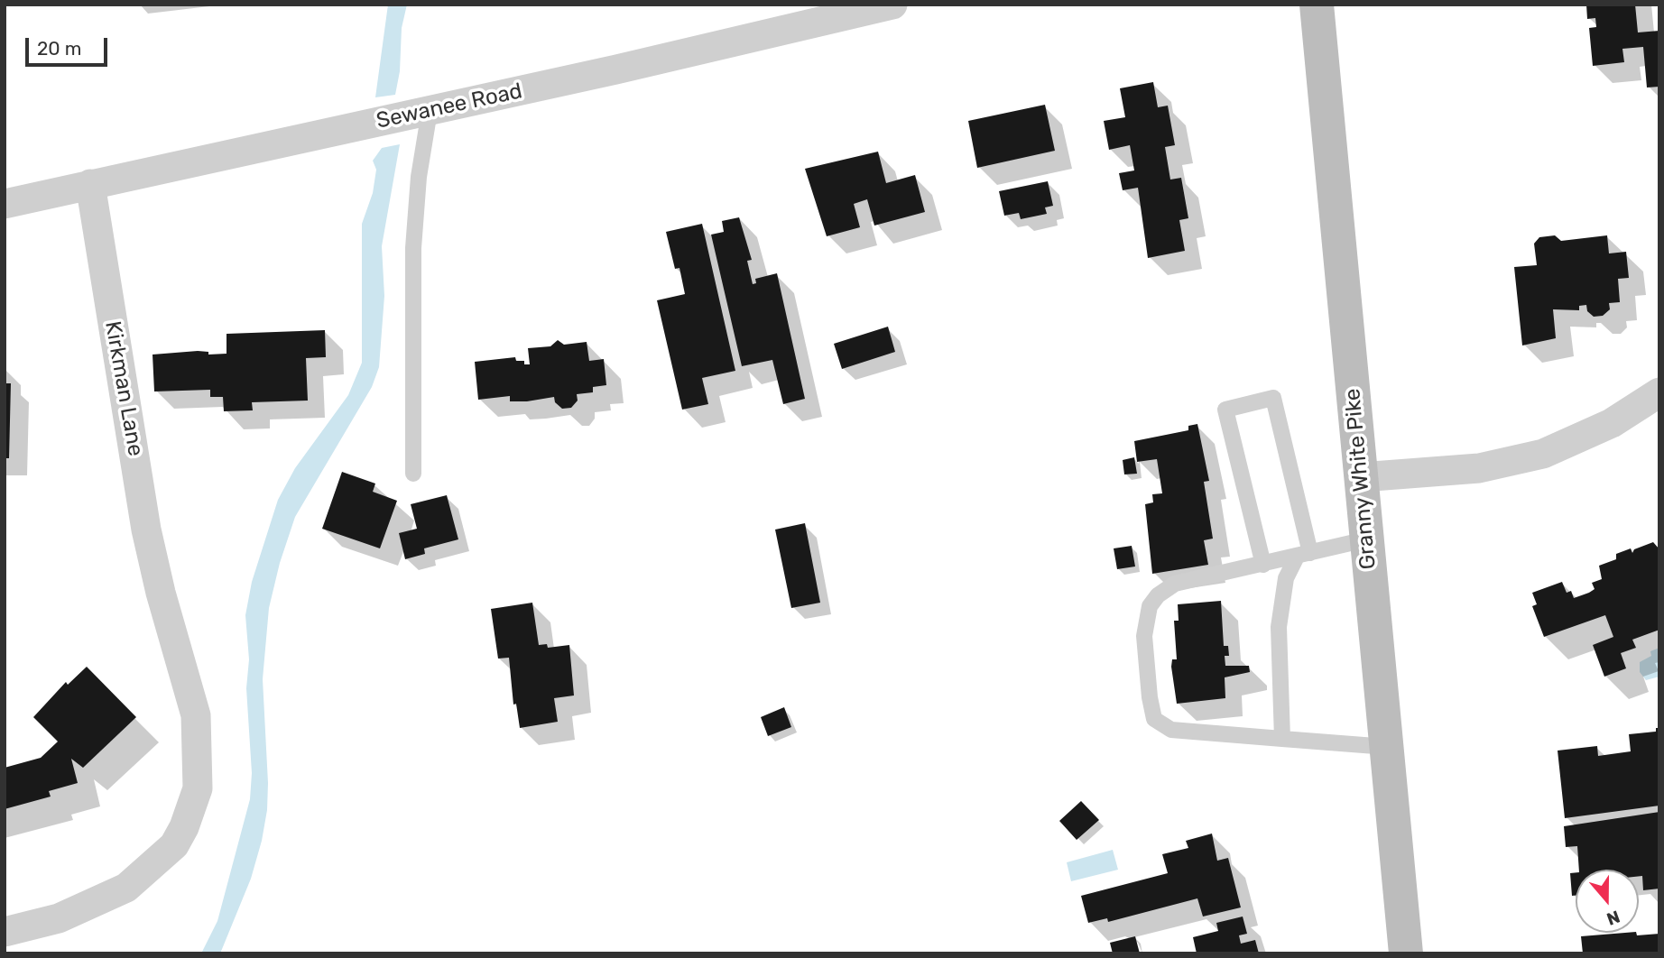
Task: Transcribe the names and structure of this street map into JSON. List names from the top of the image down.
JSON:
{
  "streets": {
    "main road": ["Granny White Pike"],
    "street": ["Sewanee Road", "Kirkman Lane"]
  },
  "crossings": [
    ["Sewanee Road", "Kirkman Lane"]
  ],
  "scale_bar": "20 m",
  "north": "bottom"
}
